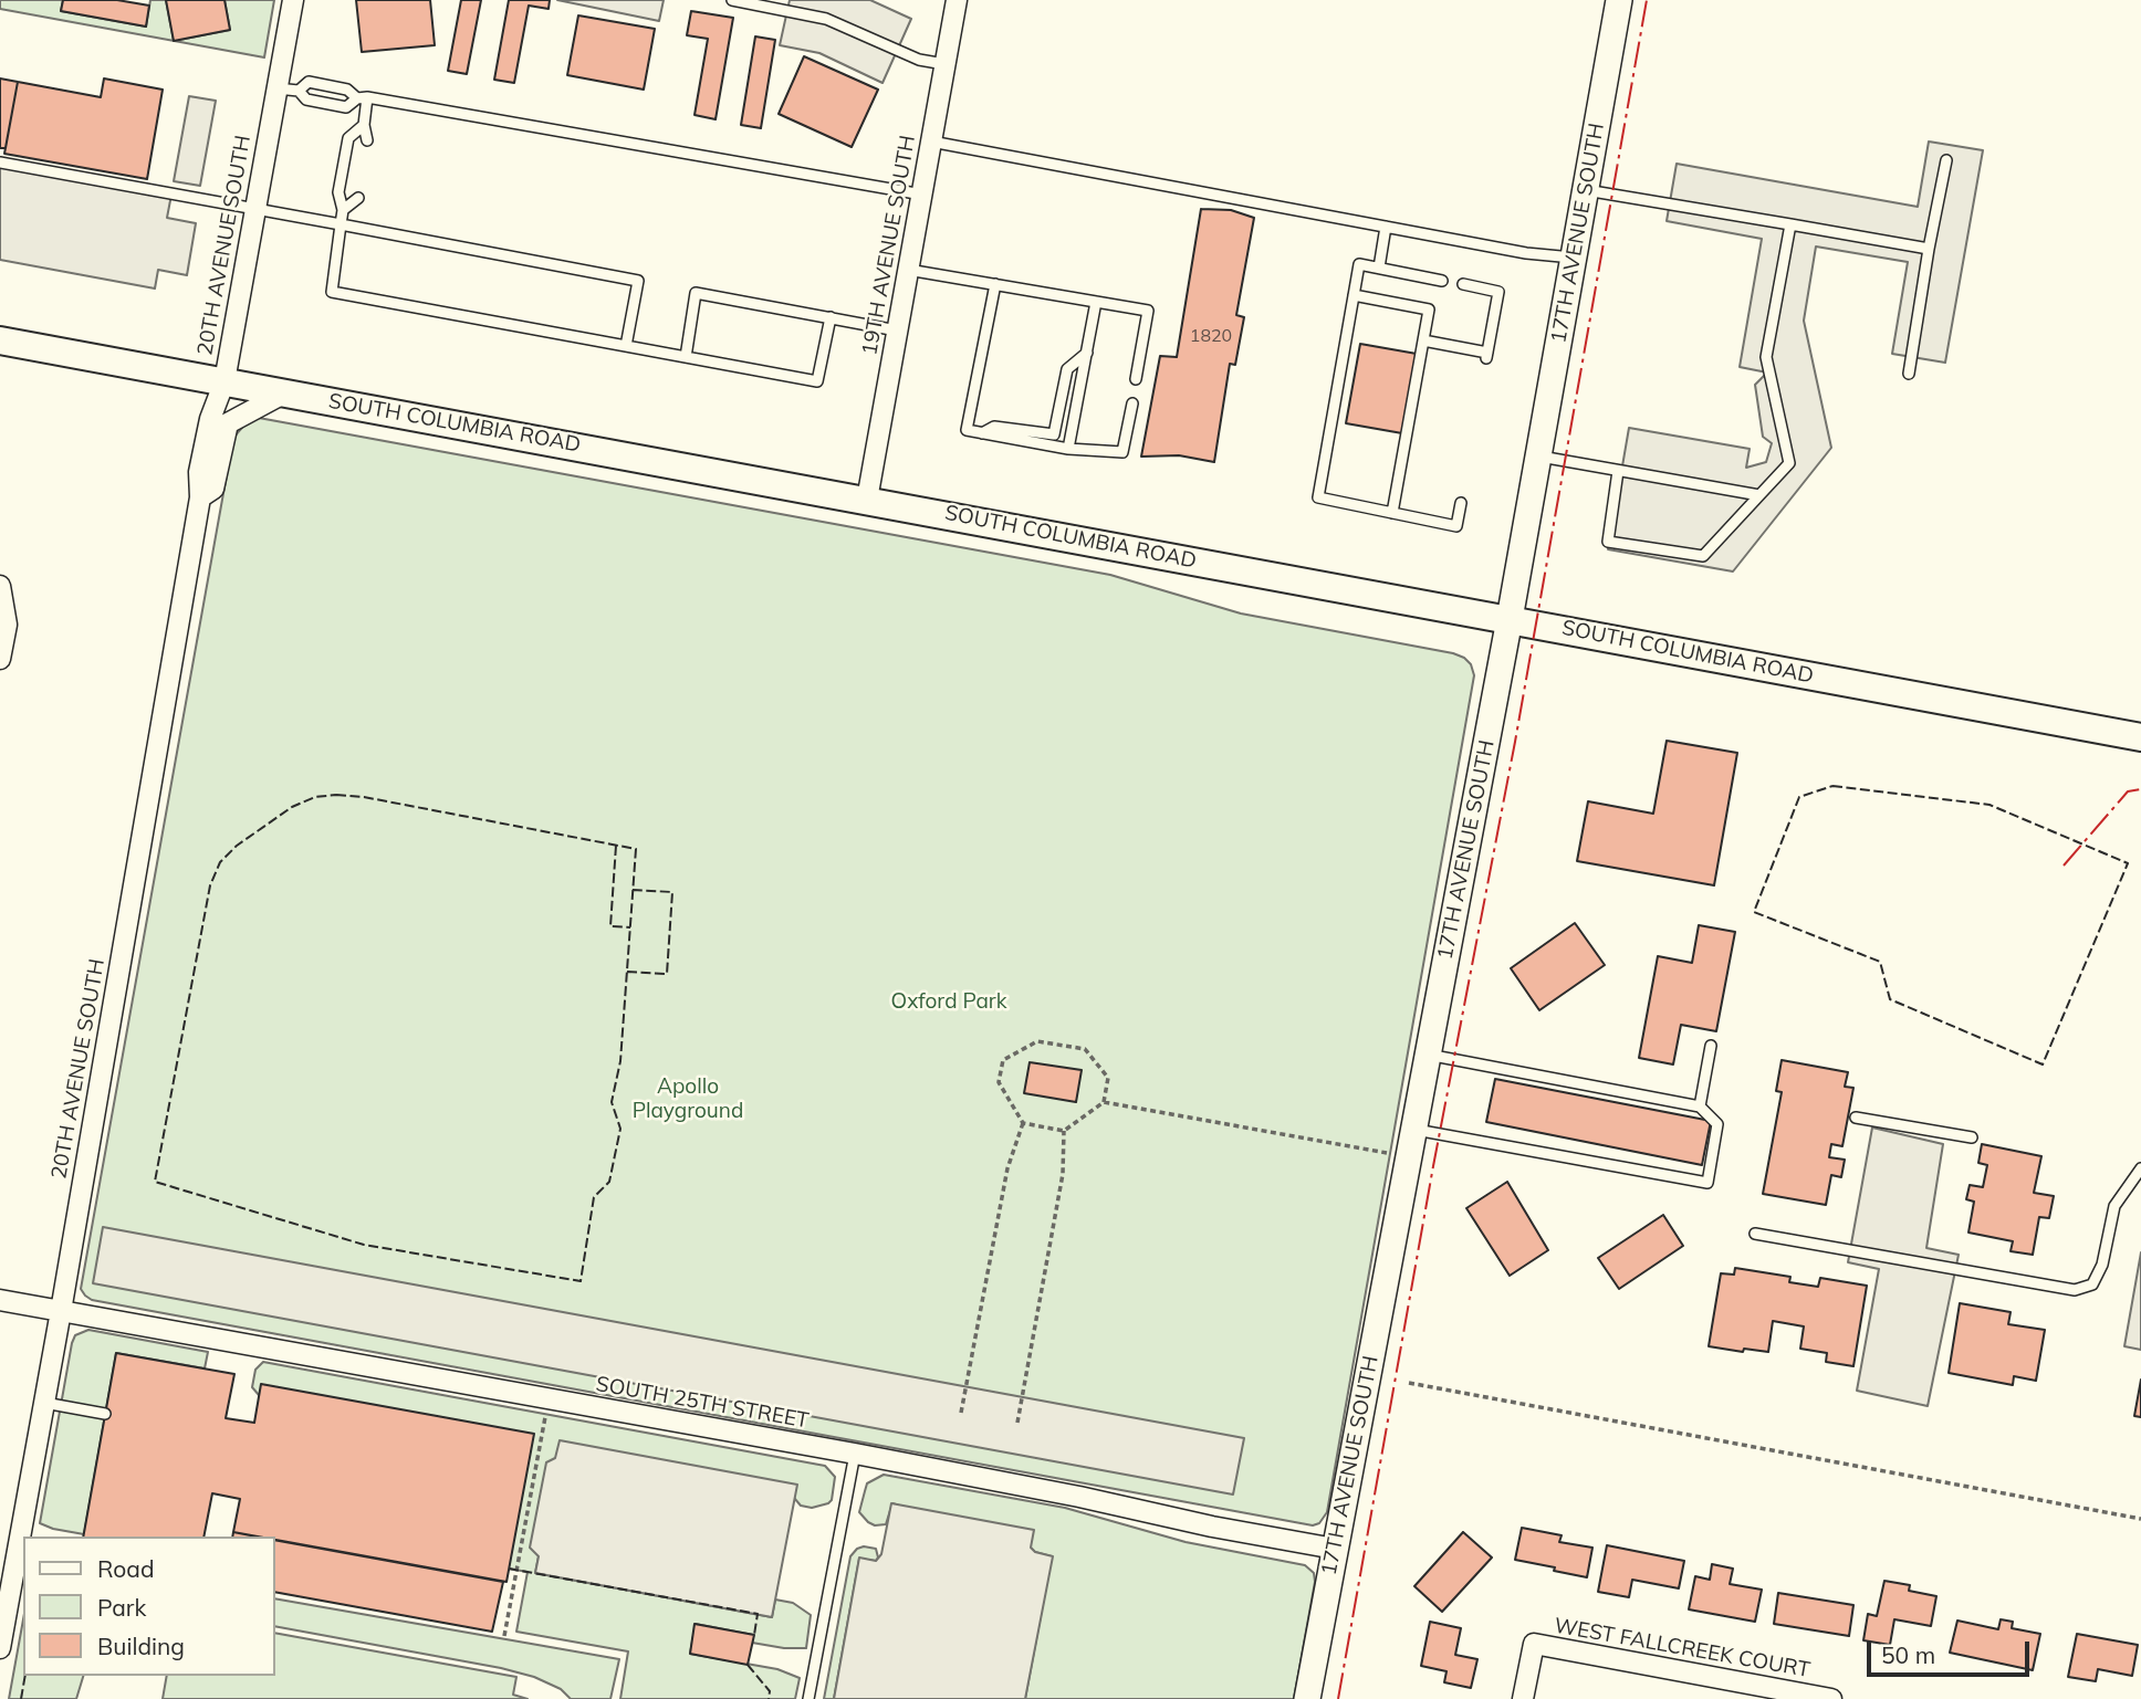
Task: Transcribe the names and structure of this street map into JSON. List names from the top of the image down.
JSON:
{
  "streets": {
    "main road": ["SOUTH COLUMBIA ROAD"],
    "street": [
      "17TH AVENUE SOUTH",
      "20TH AVENUE SOUTH",
      "19TH AVENUE SOUTH",
      "SOUTH 25TH STREET",
      "WEST FALLCREEK COURT"
    ]
  },
  "crossings": [
    ["17TH AVENUE SOUTH", "SOUTH COLUMBIA ROAD"],
    ["17TH AVENUE SOUTH", "SOUTH 25TH STREET"],
    ["20TH AVENUE SOUTH", "SOUTH COLUMBIA ROAD"],
    ["20TH AVENUE SOUTH", "SOUTH 25TH STREET"],
    ["19TH AVENUE SOUTH", "SOUTH COLUMBIA ROAD"]
  ],
  "parks": ["Oxford Park", "Apollo Playground"],
  "house_numbers": ["1820"],
  "legend": ["Road", "Park", "Building"],
  "scale_bar": "50 m"
}
